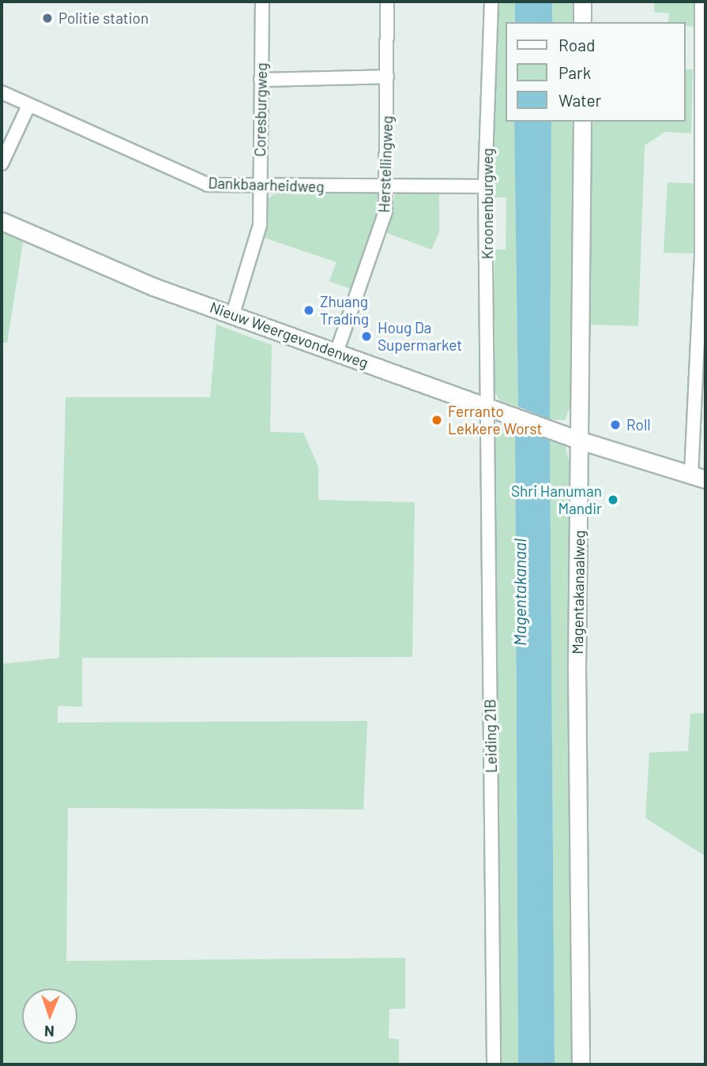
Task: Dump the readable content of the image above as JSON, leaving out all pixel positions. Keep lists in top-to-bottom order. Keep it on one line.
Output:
{"streets":{"street":["Coresburgweg","Herstellingweg","Dankbaarheidweg","Kroonenburgweg","Nieuw Weergevondenweg","Magentakanaalweg","Leiding 21B"]},"crossings":[["Coresburgweg","Dankbaarheidweg"],["Coresburgweg","Nieuw Weergevondenweg"],["Herstellingweg","Dankbaarheidweg"],["Herstellingweg","Nieuw Weergevondenweg"],["Dankbaarheidweg","Kroonenburgweg"],["Kroonenburgweg","Nieuw Weergevondenweg"],["Kroonenburgweg","Leiding 21B"],["Nieuw Weergevondenweg","Magentakanaalweg"],["Nieuw Weergevondenweg","Leiding 21B"]],"water":["Magentakanaal"],"places":["Politie station","Zhuang Trading","Houg Da Supermarket","Ferranto Lekkere Worst","Roll","Shri Hanuman Mandir"],"legend":["Road","Park","Water"],"north":"bottom"}
